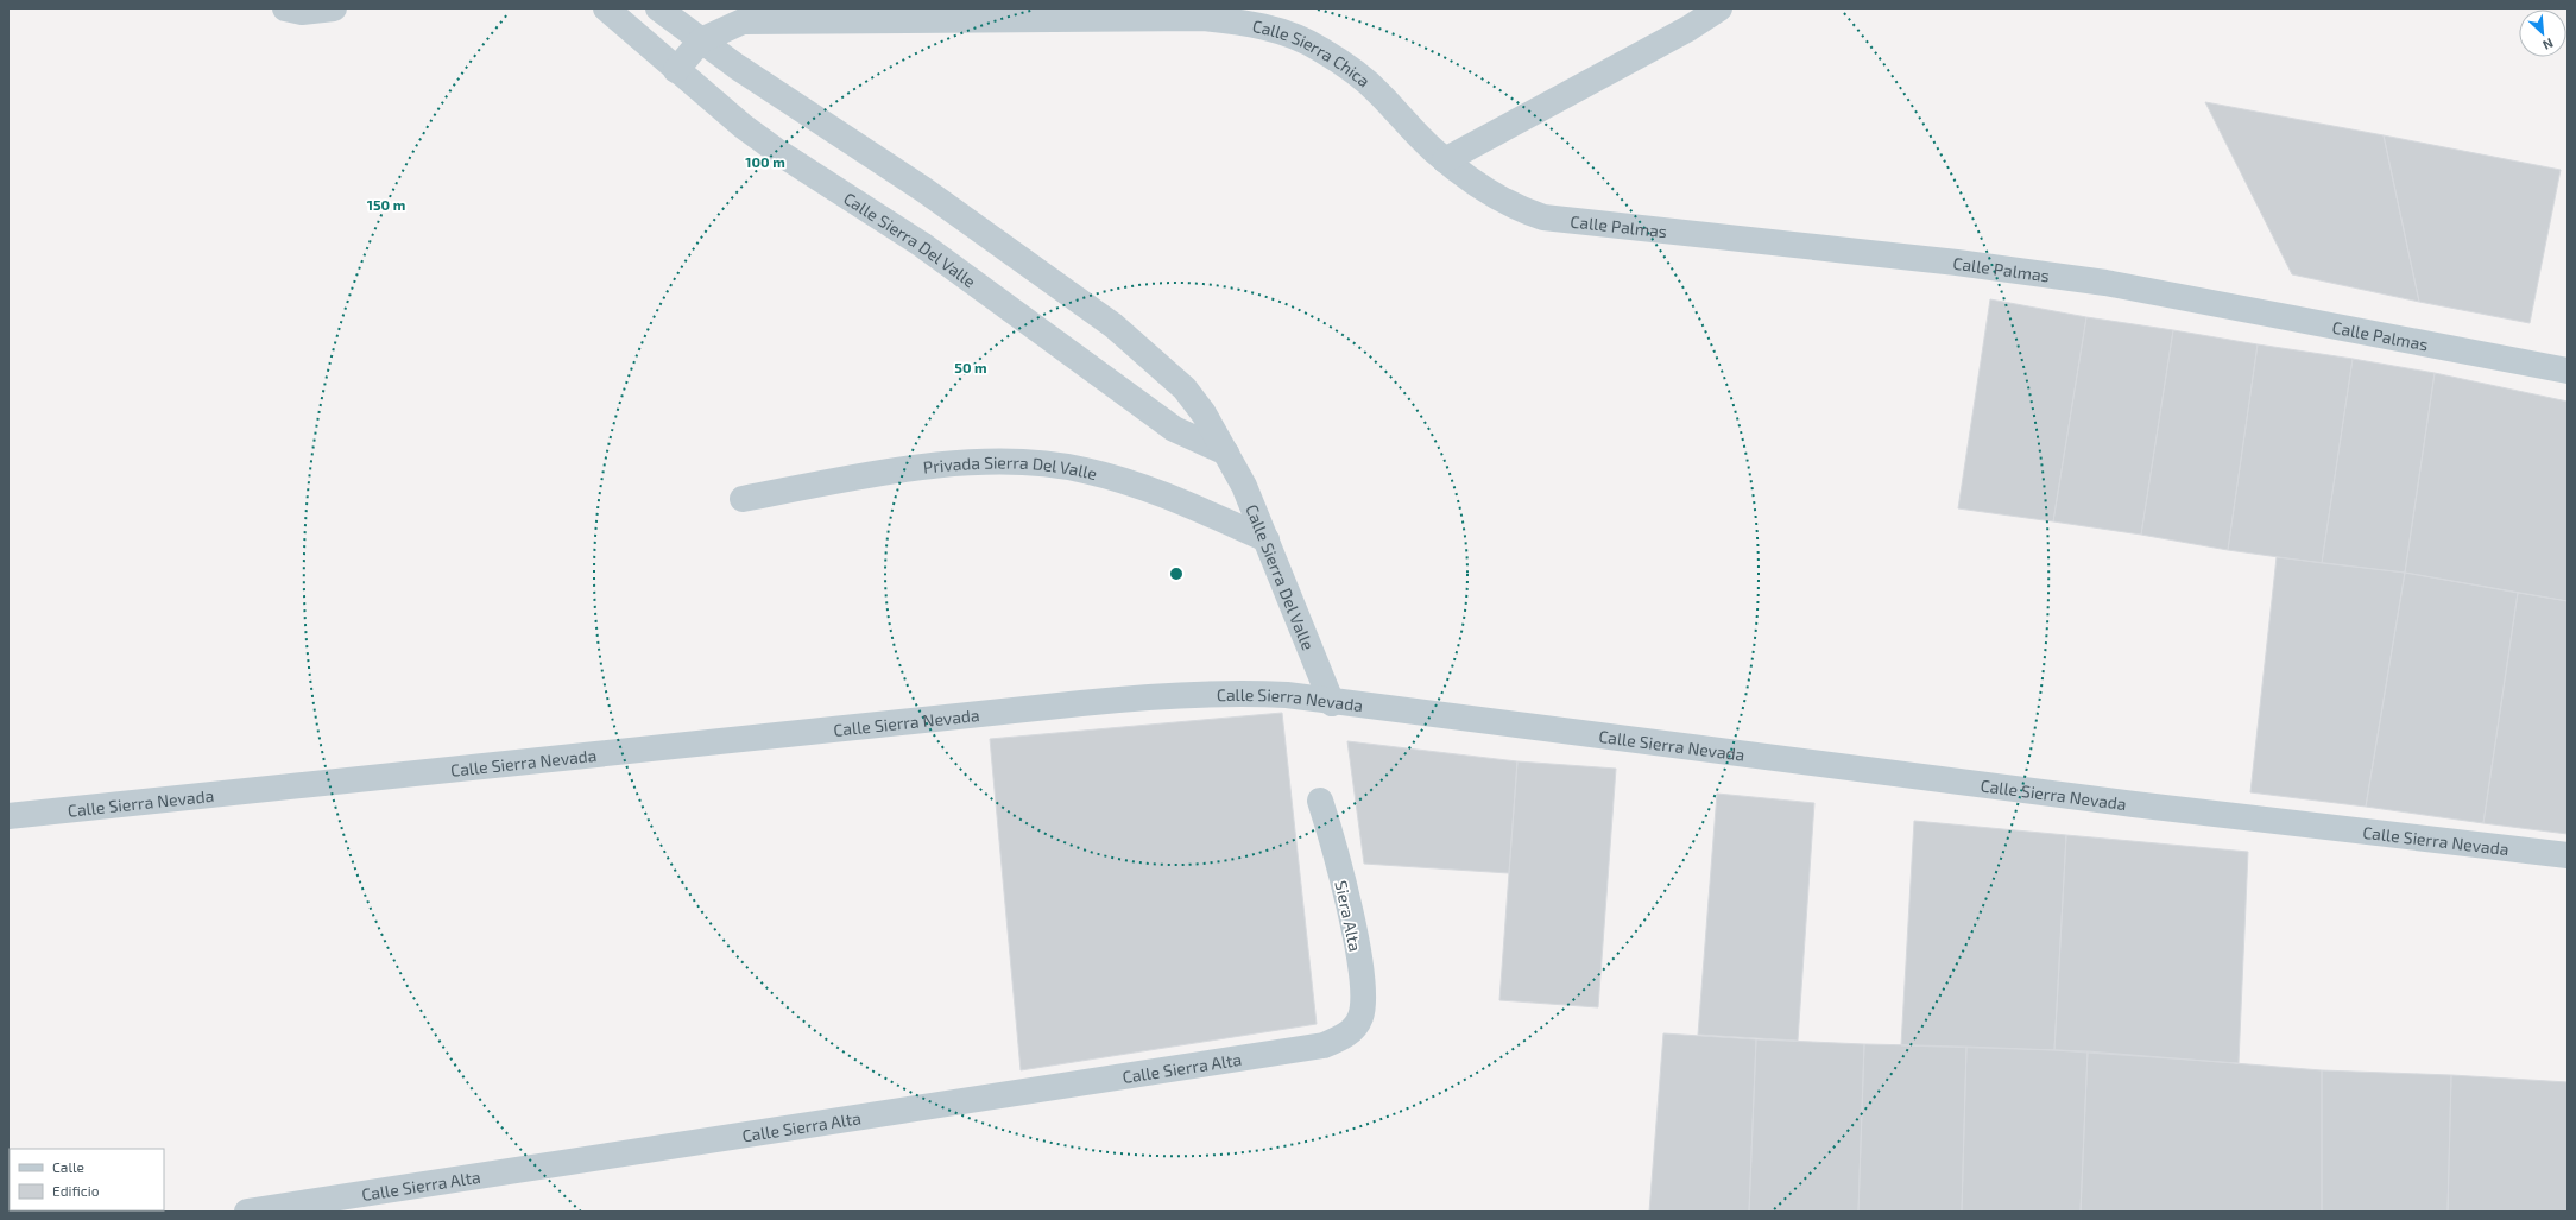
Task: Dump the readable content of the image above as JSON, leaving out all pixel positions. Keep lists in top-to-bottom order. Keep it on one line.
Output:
{"streets":{"street":["Calle Sierra Chica","Calle Palmas","Calle Sierra Del Valle","Privada Sierra Del Valle","Calle Sierra Nevada","Siera Alta","Calle Sierra Alta"]},"crossings":[["Calle Sierra Chica","Calle Palmas"],["Calle Sierra Chica","Calle Sierra Del Valle"],["Calle Sierra Del Valle","Privada Sierra Del Valle"],["Calle Sierra Del Valle","Calle Sierra Nevada"],["Siera Alta","Calle Sierra Alta"]],"legend":["Calle","Edificio"],"north":"bottom right","rings":["100 m","150 m","50 m"]}
